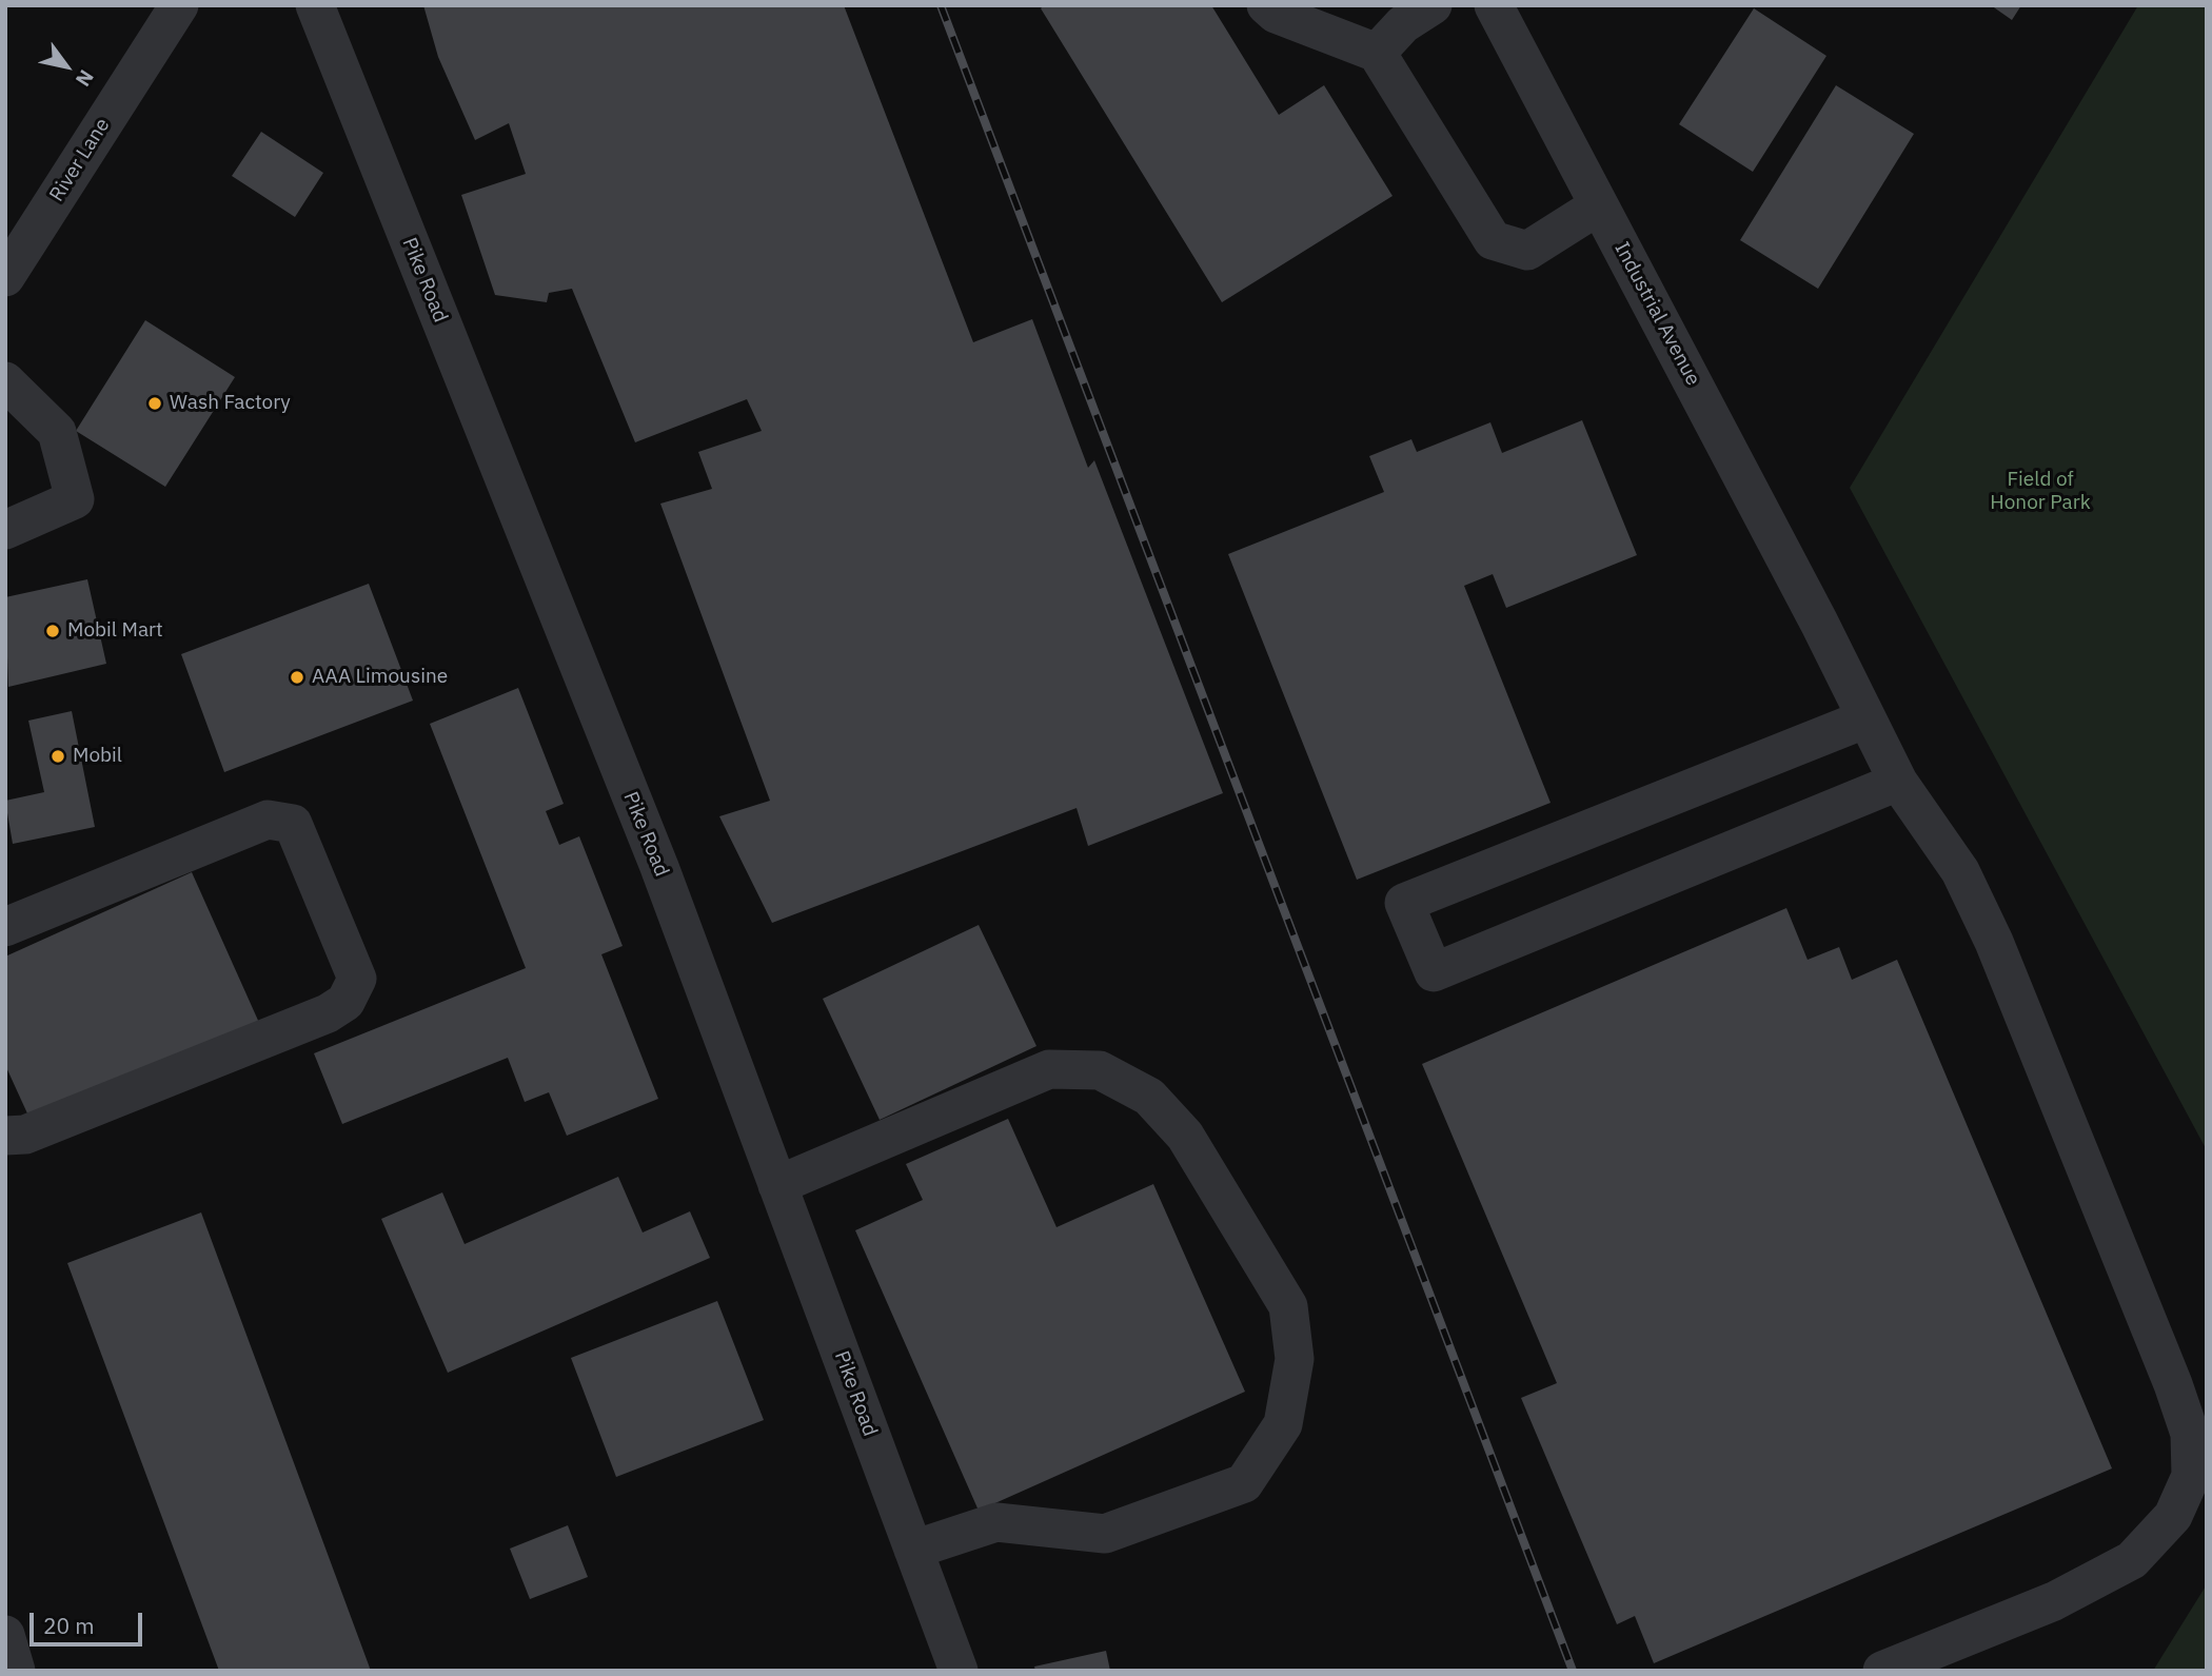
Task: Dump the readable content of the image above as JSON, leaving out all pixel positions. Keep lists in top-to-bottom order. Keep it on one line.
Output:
{"streets":{"street":["River Lane","Pike Road","Industrial Avenue"]},"parks":["Field of Honor Park"],"places":["Wash Factory","Mobil Mart","AAA Limousine","Mobil"],"scale_bar":"20 m","north":"bottom right"}
